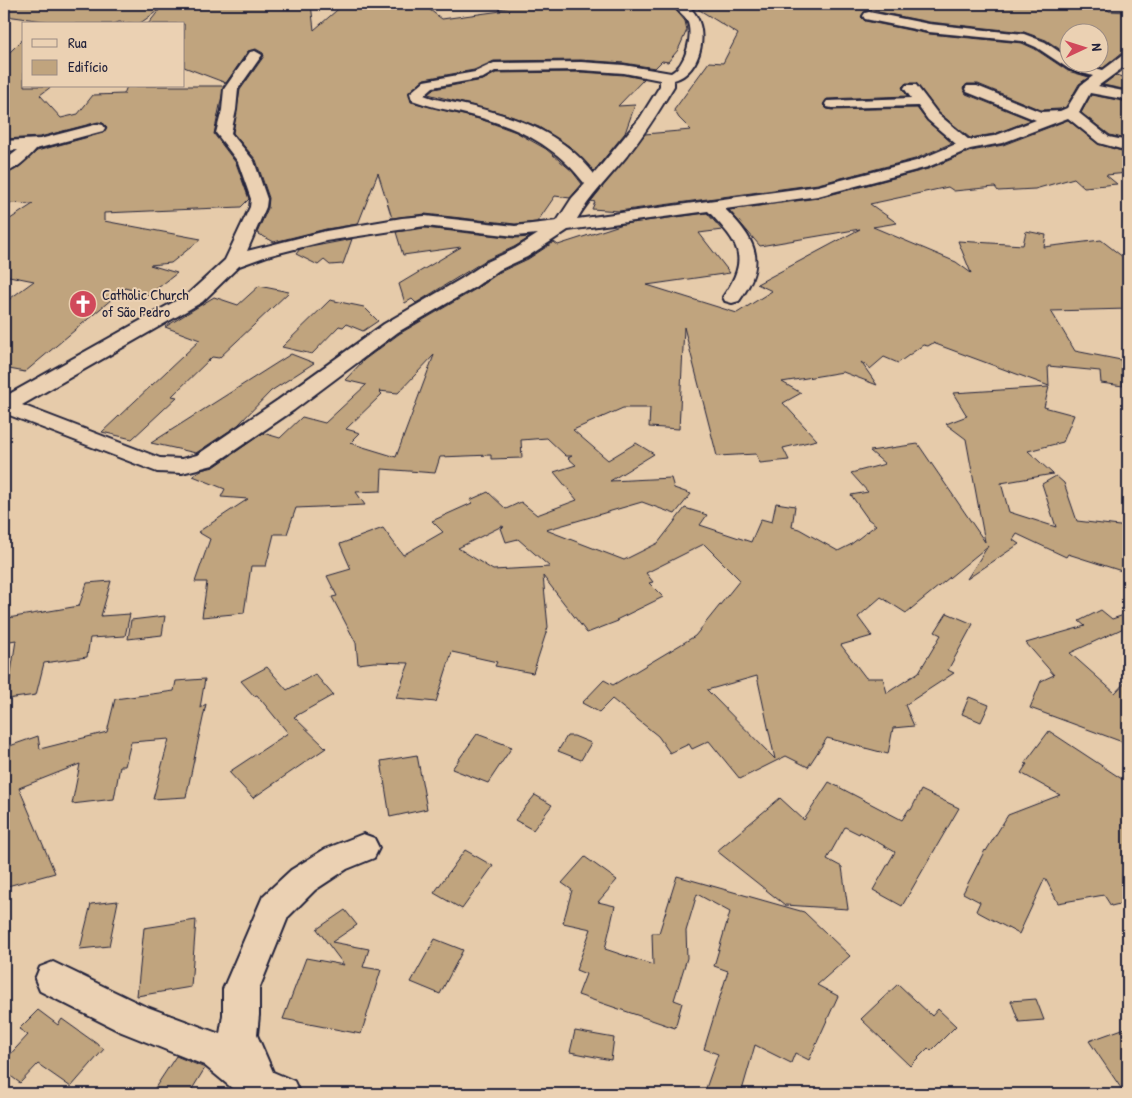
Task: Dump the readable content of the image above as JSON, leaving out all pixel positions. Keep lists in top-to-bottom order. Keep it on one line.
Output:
{"places":{"church":["Catholic Church of São Pedro"]},"legend":["Rua","Edifício"],"north":"right"}
